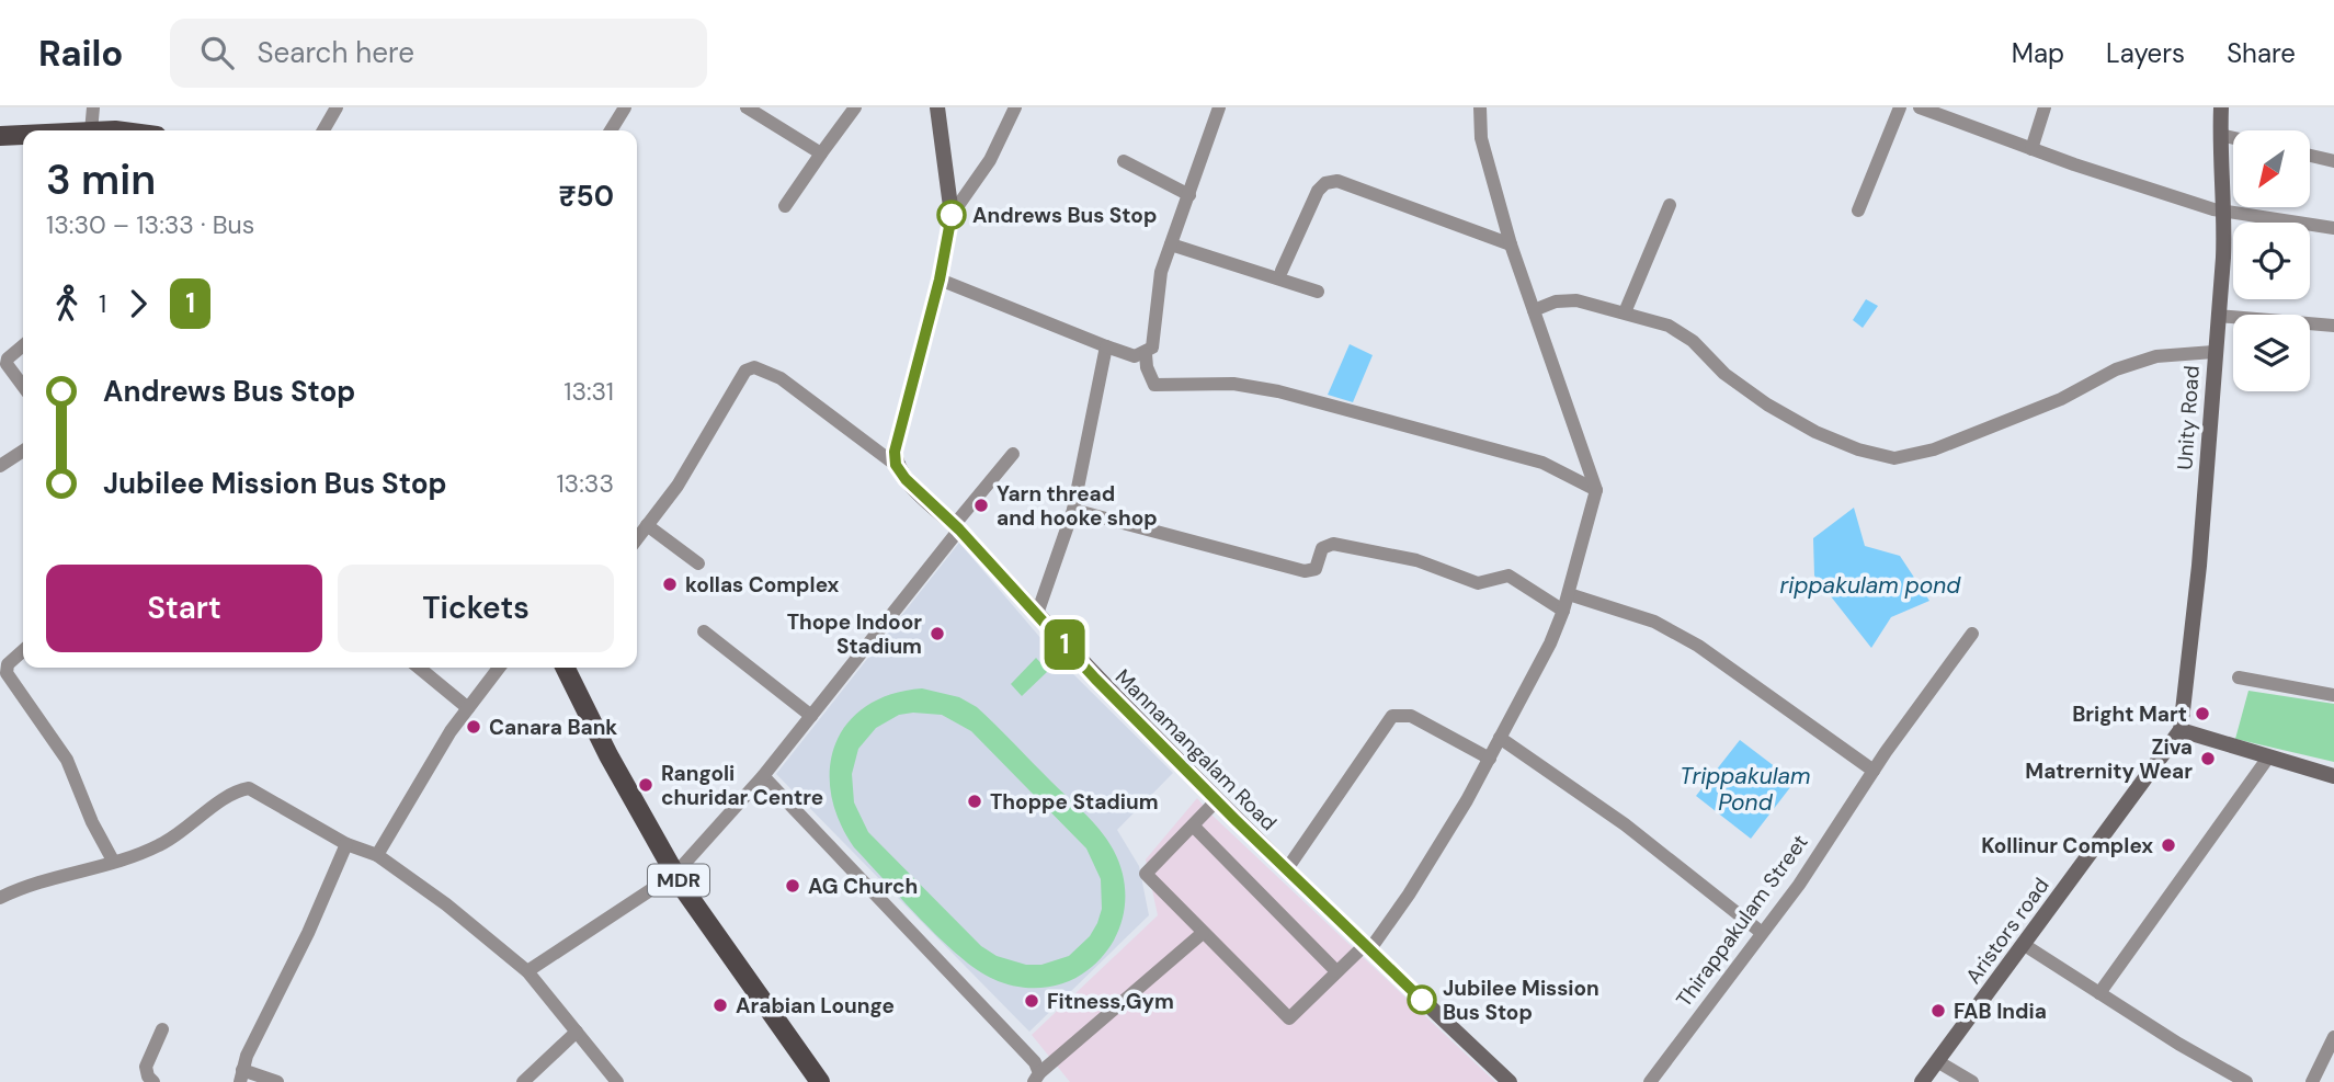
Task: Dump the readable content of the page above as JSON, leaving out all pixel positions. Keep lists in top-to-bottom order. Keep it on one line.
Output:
{"streets":{"main road":["Unity Road","Mannamangalam Road","MDR","Aristors road"],"street":["Thirappakulam Street"]},"crossings":[["Unity Road","Aristors road"]],"water":["rippakulam pond","Trippakulam Pond"],"places":["Andrews Bus Stop","Yarn thread and hooke shop","kollas Complex","Thope Indoor Stadium","Bright Mart","Canara Bank","Ziva Matrernity Wear","Rangoli churidar Centre","Thoppe Stadium","Kollinur Complex","AG Church","Jubilee Mission Bus Stop","Fitness,Gym","Arabian Lounge","FAB India"],"lines":["bus line 1"],"north":"bottom left","page":{"header":"Railo","search":"Search here","nav":["Map","Layers","Share"],"on_map":"1","heading":["3 min","13:30 – 13:33 · Bus","₹50"],"legs":["1","1"],"list":[{"name":"Andrews Bus Stop","value":"13:31"},{"name":"Jubilee Mission Bus Stop","value":"13:33"}],"buttons":["Start","Tickets"]}}
